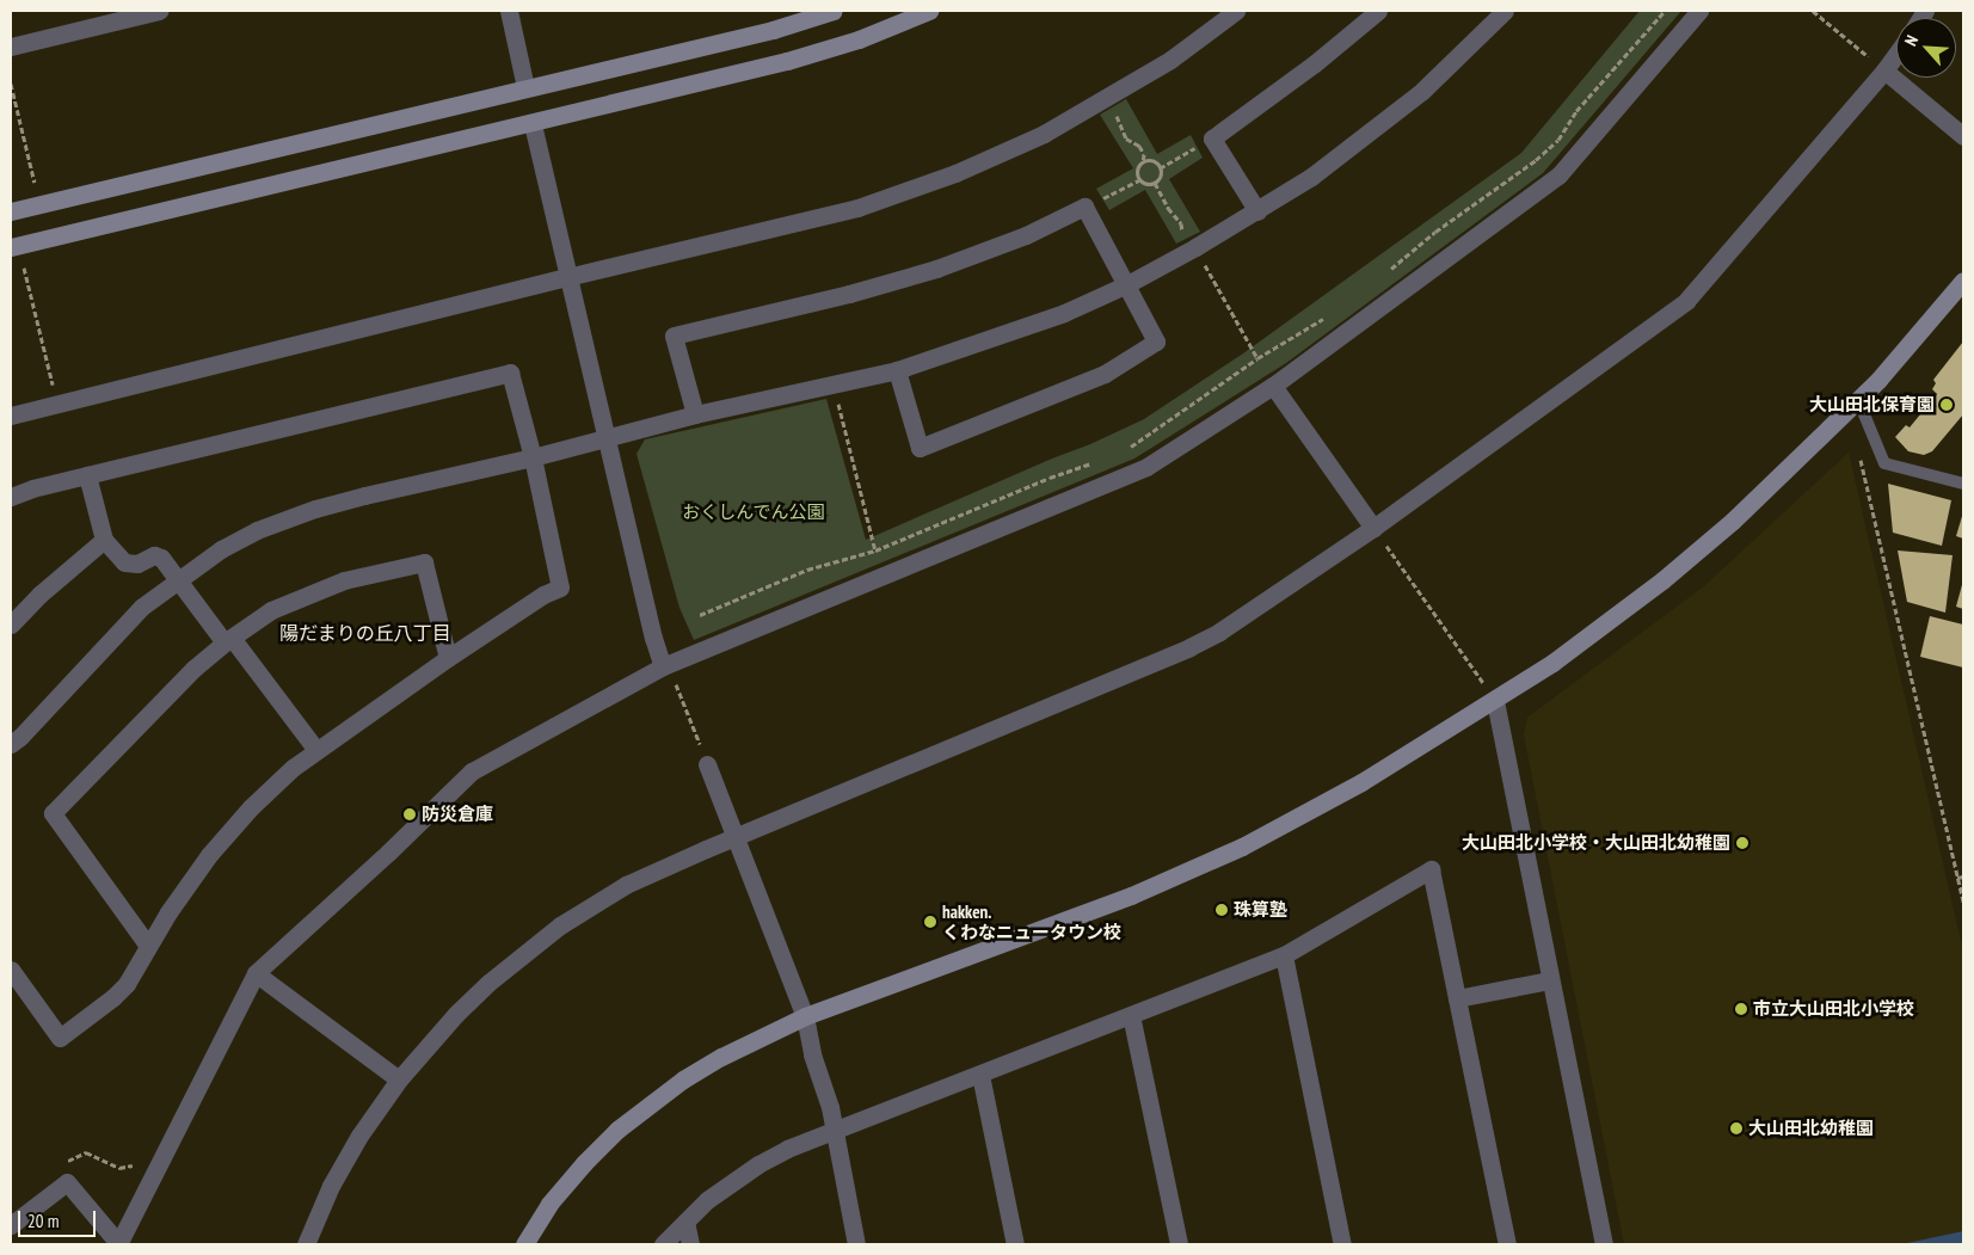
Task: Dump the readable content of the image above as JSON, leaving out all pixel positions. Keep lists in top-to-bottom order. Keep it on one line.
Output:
{"districts":["陽だまりの丘八丁目"],"parks":["おくしんでん公園"],"places":["大山田北保育園","防災倉庫","大山田北小学校・大山田北幼稚園","珠算塾","hakken. くわなニュータウン校","市立大山田北小学校","大山田北幼稚園"],"scale_bar":"20 m","north":"top left"}
